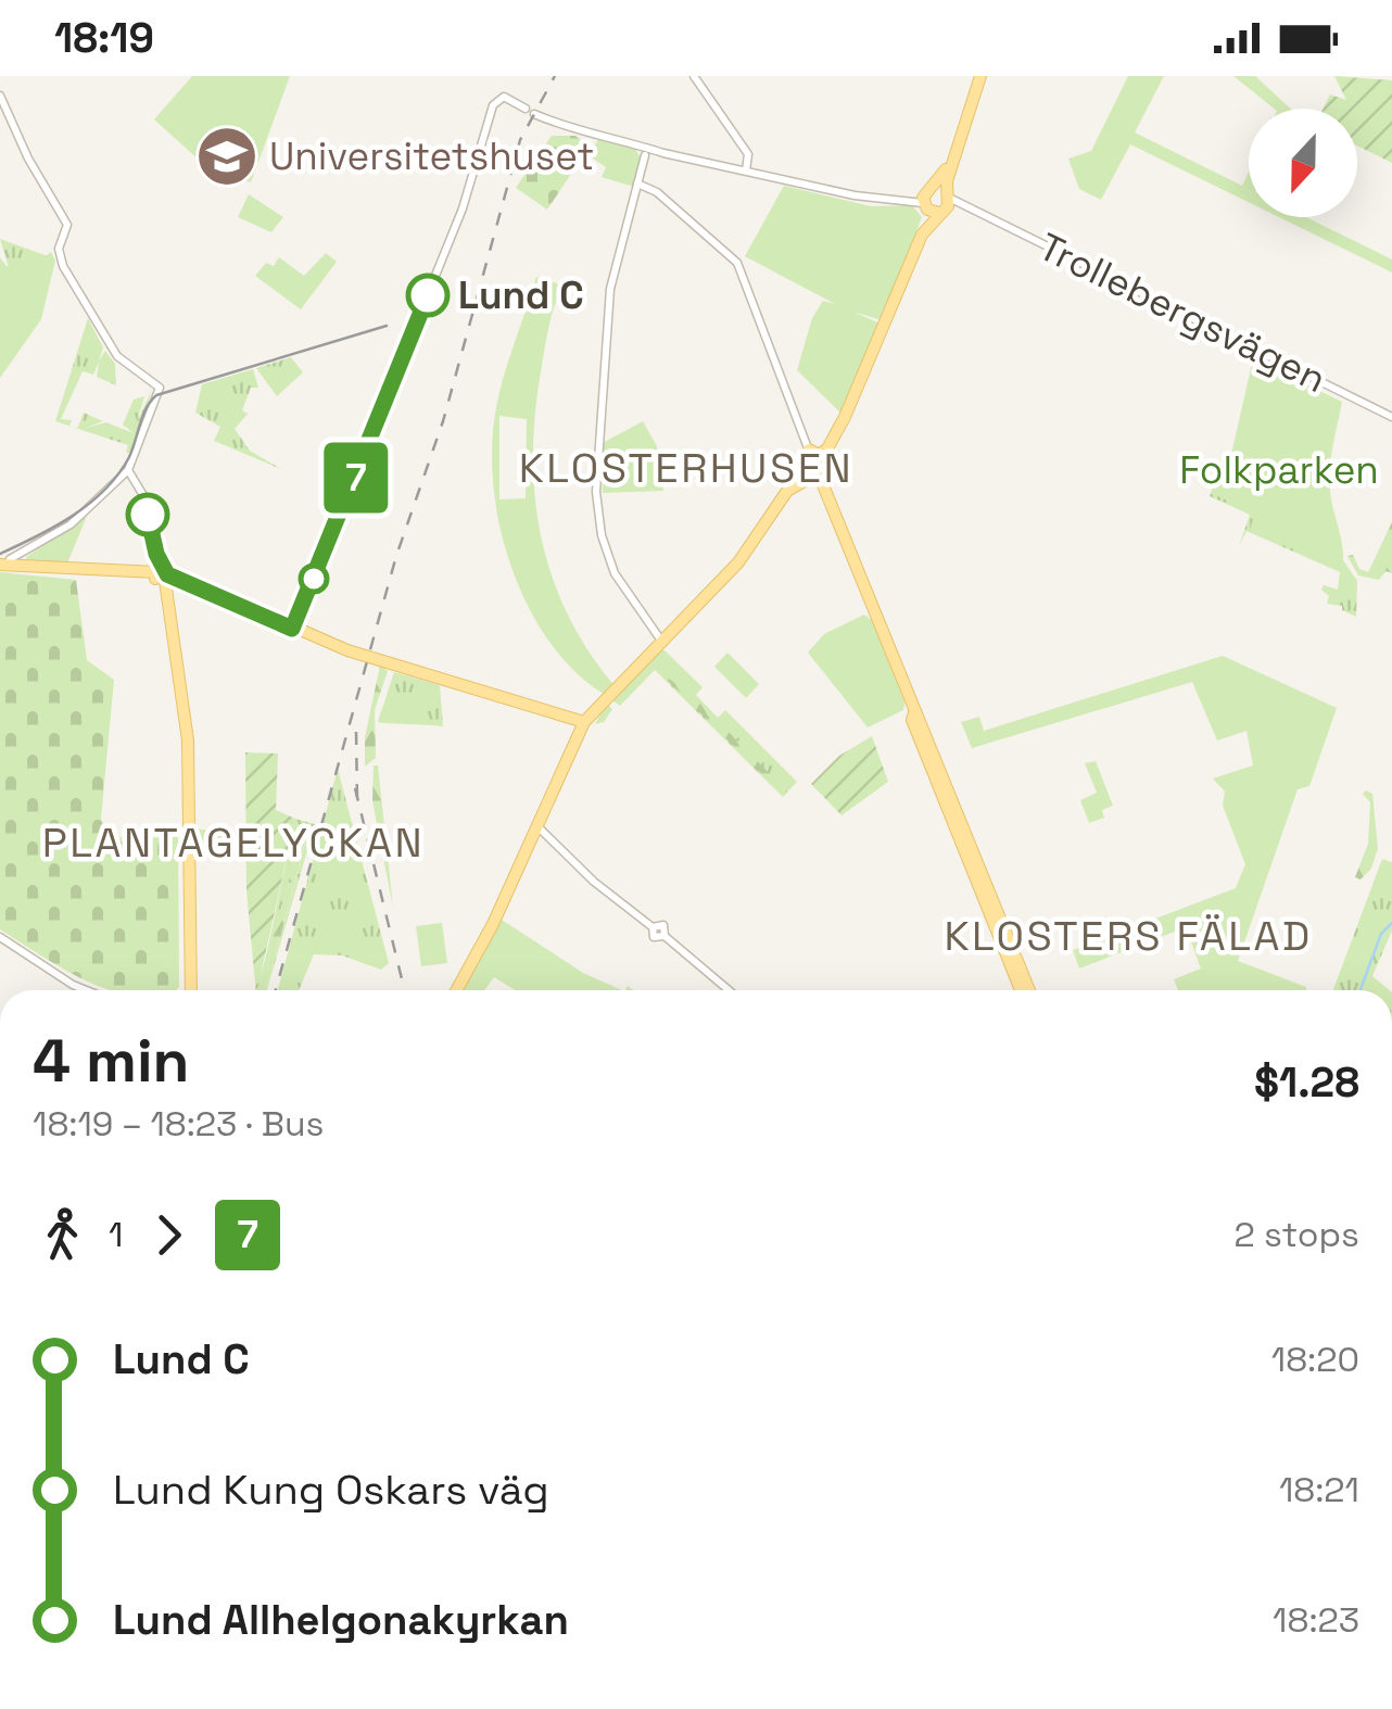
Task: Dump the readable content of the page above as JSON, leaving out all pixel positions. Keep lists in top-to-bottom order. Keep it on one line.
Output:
{"streets":{"street":["Trollebergsvägen"]},"districts":["KLOSTERHUSEN","PLANTAGELYCKAN","KLOSTERS FÄLAD"],"parks":["Folkparken"],"places":{"school or university":["Universitetshuset"],"other":["Lund C"]},"lines":["bus line 7"],"north":"bottom","page":{"status":"18:19","on_map":"7","heading":["4 min","18:19 – 18:23 · Bus","$1.28"],"legs":["1","7","2 stops"],"list":[{"name":"Lund C","value":"18:20"},{"name":"Lund Kung Oskars väg","value":"18:21"},{"name":"Lund Allhelgonakyrkan","value":"18:23"}]}}
